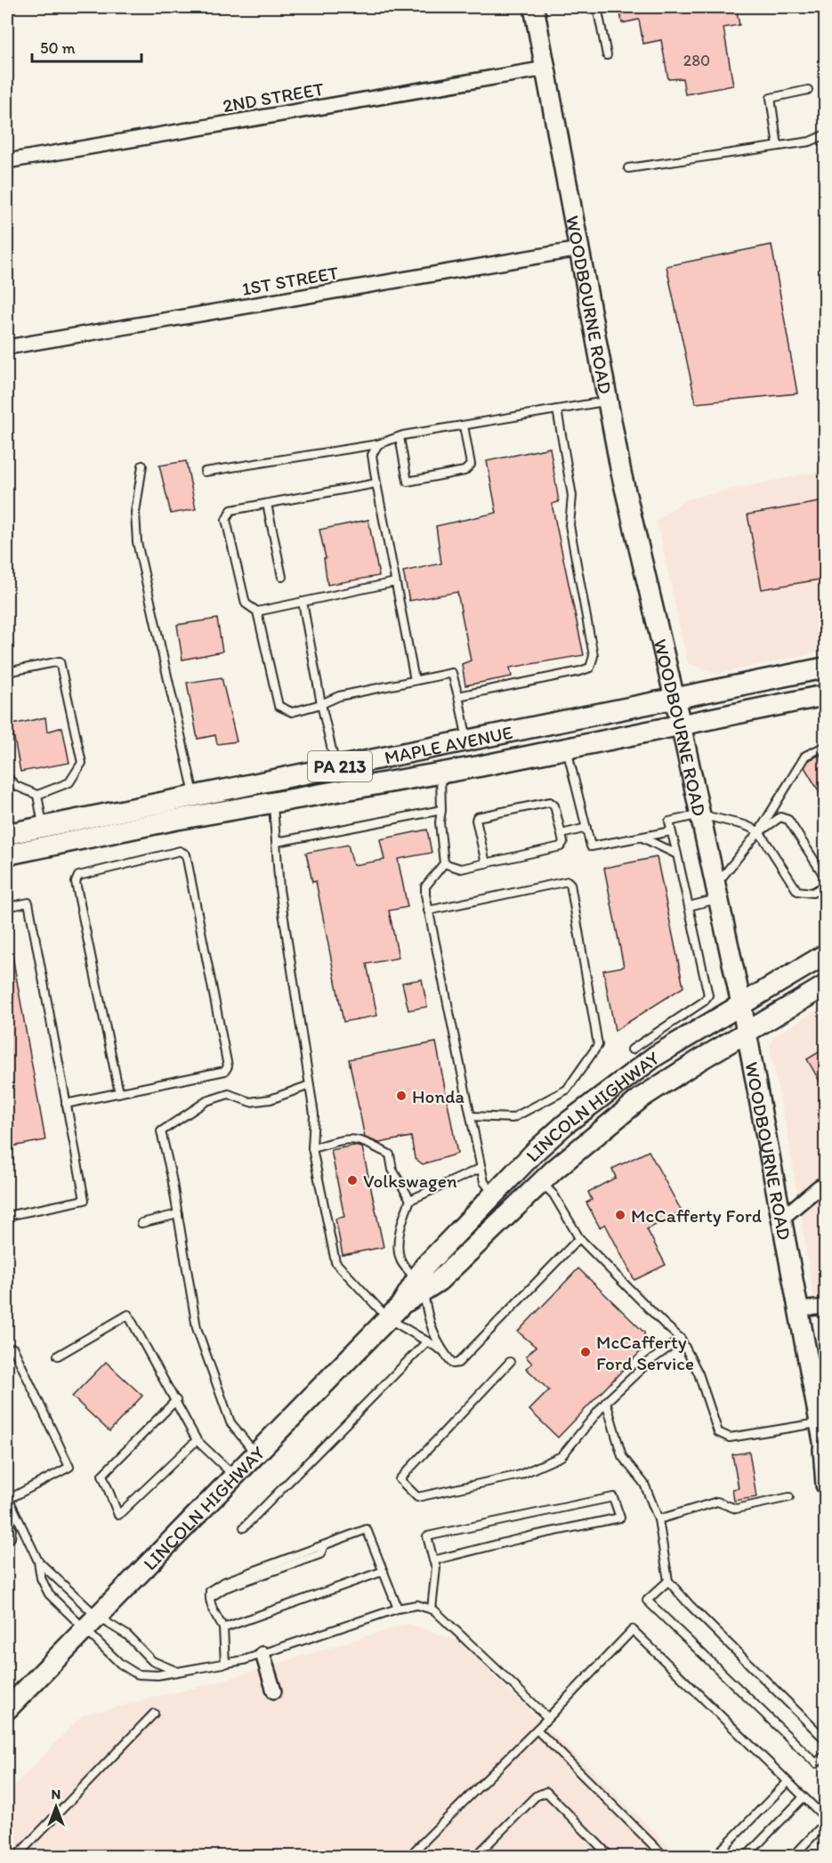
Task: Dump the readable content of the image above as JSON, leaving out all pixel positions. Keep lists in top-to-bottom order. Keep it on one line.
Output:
{"streets":{"main road":["WOODBOURNE ROAD","MAPLE AVENUE","PA 213","LINCOLN HIGHWAY"],"street":["2ND STREET","1ST STREET"]},"crossings":[["2ND STREET","WOODBOURNE ROAD"],["1ST STREET","WOODBOURNE ROAD"],["WOODBOURNE ROAD","MAPLE AVENUE"],["WOODBOURNE ROAD","LINCOLN HIGHWAY"]],"places":["Honda","Volkswagen","McCafferty Ford","McCafferty Ford Service"],"house_numbers":["280"],"scale_bar":"50 m","north":"top"}
